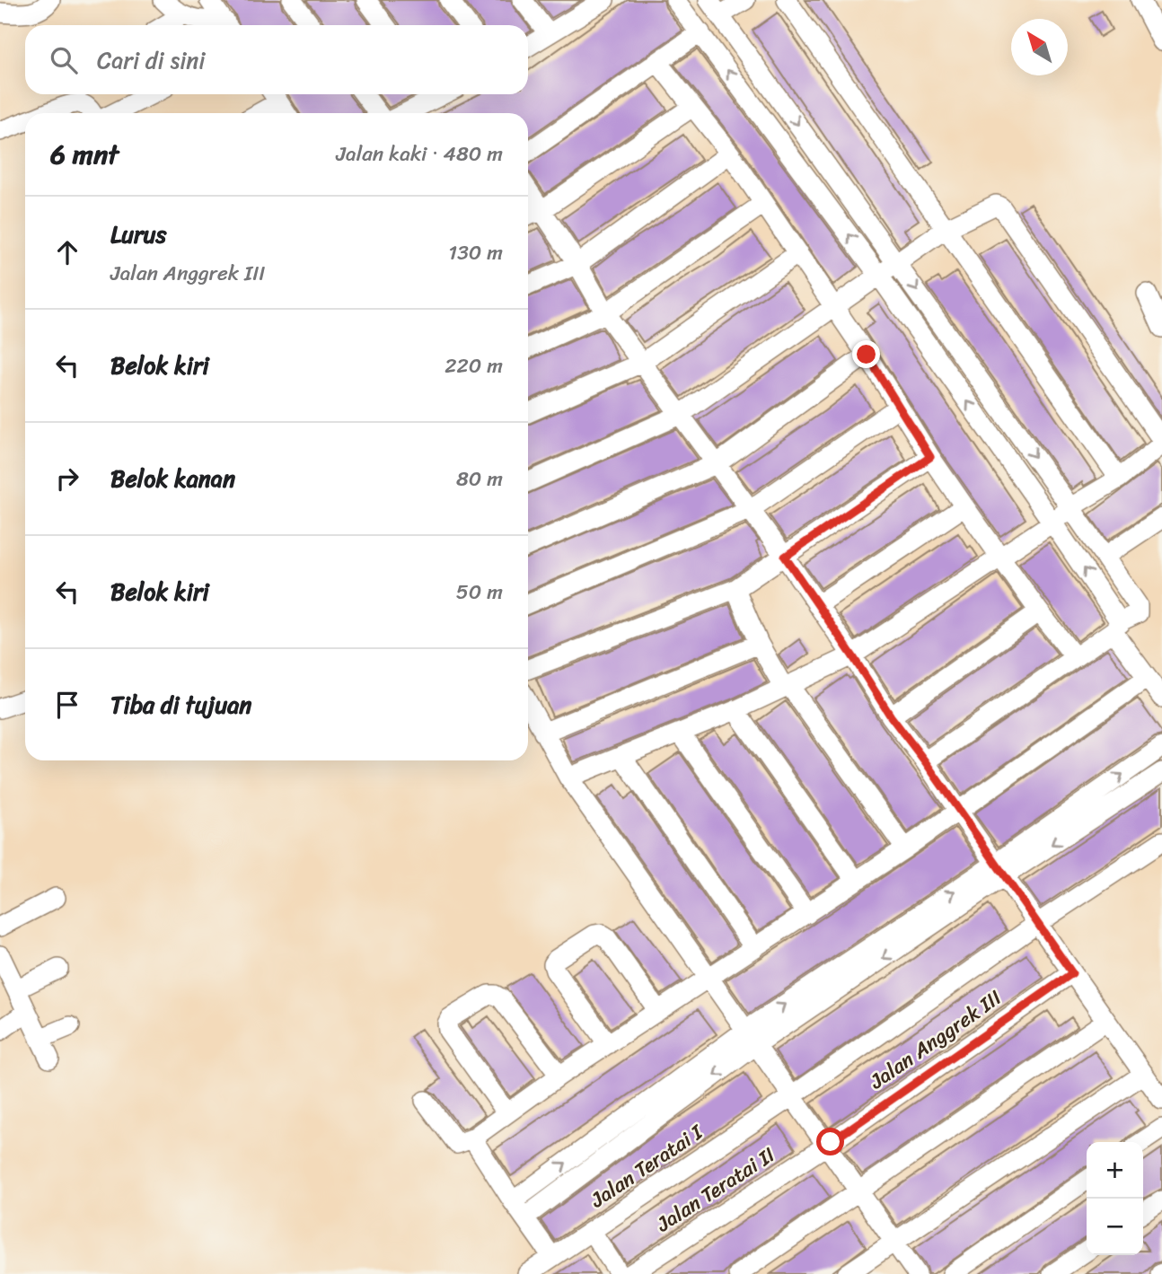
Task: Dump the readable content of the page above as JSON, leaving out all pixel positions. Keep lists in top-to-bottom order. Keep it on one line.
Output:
{"streets":{"street":["Jalan Anggrek III","Jalan Teratai I","Jalan Teratai II"]},"crossings":[["Jalan Anggrek III","Jalan Teratai II"]],"north":"top left","page":{"search":"Cari di sini","heading":["6 mnt","Jalan kaki · 480 m"],"list":[["Lurus","Jalan Anggrek III","130 m"],["Belok kiri","220 m"],["Belok kanan","80 m"],["Belok kiri","50 m"],"Tiba di tujuan"],"map_buttons":["+","−"]}}
